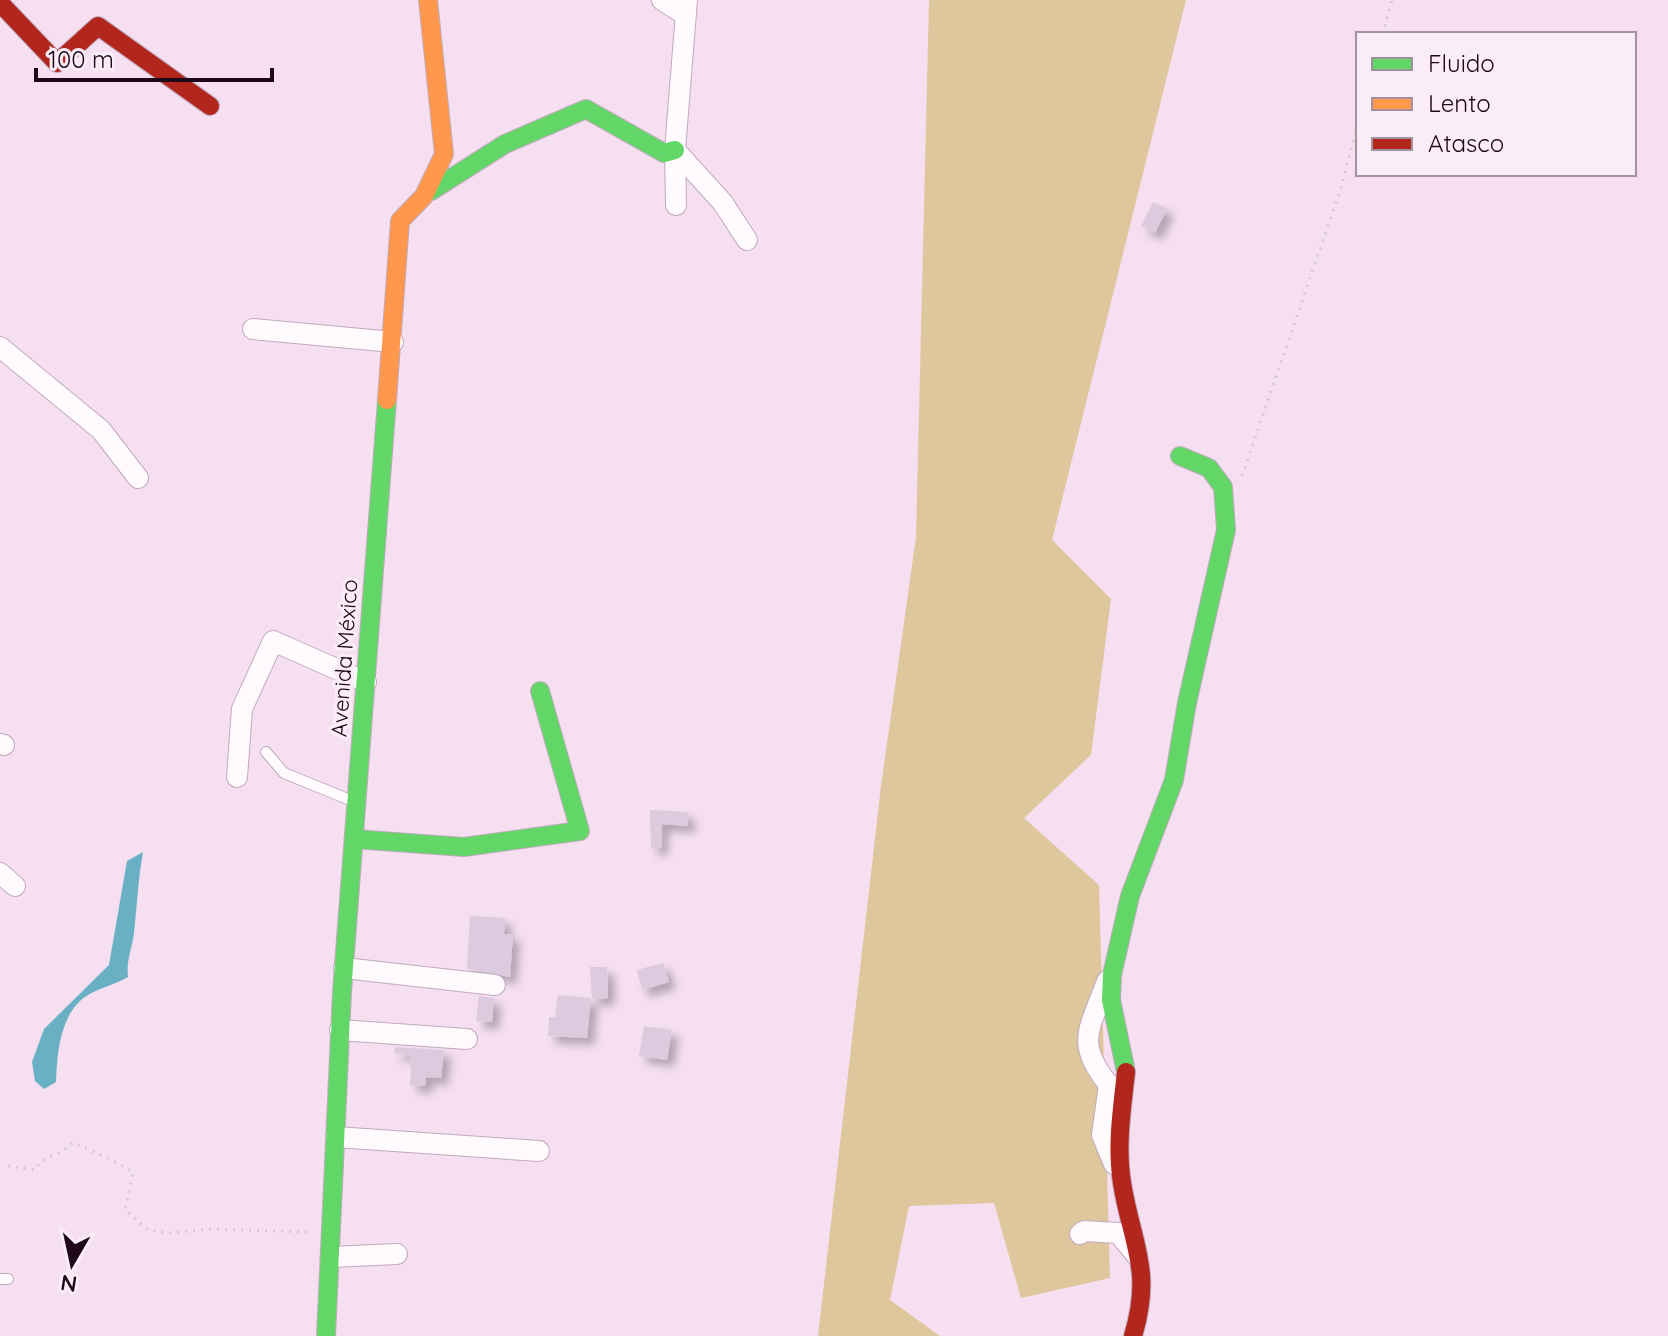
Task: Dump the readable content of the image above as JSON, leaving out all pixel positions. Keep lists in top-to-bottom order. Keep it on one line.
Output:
{"streets":{"street":["Avenida México"]},"legend":["Fluido","Lento","Atasco"],"scale_bar":"100 m","north":"bottom"}
